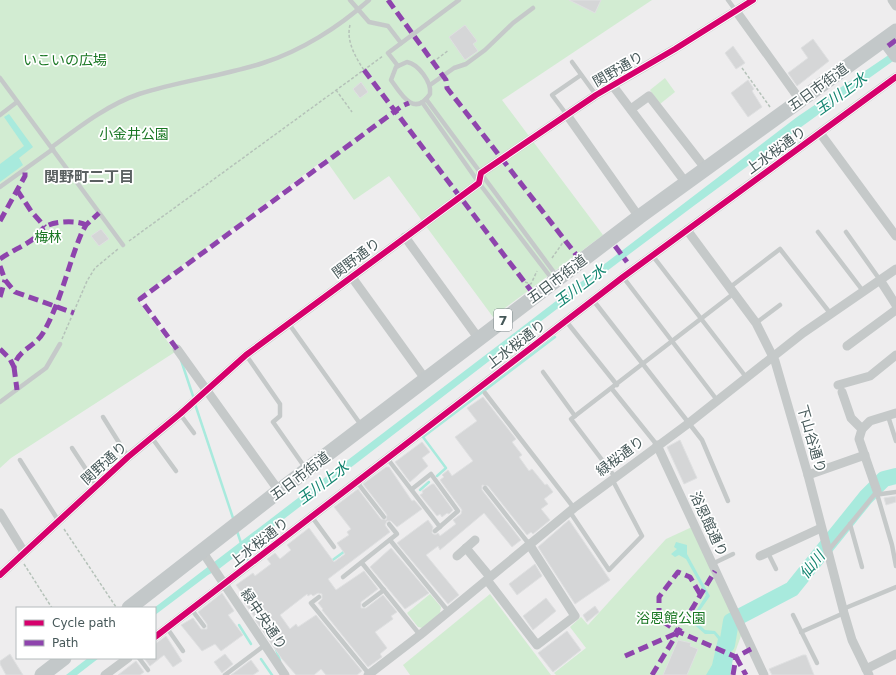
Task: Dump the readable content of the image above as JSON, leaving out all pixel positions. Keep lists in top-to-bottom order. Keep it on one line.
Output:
{"streets":{"main road":["五日市街道","7"],"street":["関野通り","上水桜通り","下山谷通り","緑桜通り","浴恩館通り","緑中央通り"]},"crossings":[["五日市街道","緑中央通り"],["上水桜通り","下山谷通り"],["上水桜通り","緑中央通り"],["下山谷通り","緑桜通り"],["緑桜通り","浴恩館通り"]],"districts":["関野町二丁目"],"water":["玉川上水","仙川"],"parks":["いこいの広場","小金井公園","梅林","浴恩館公園"],"legend":["Cycle path","Path"]}
